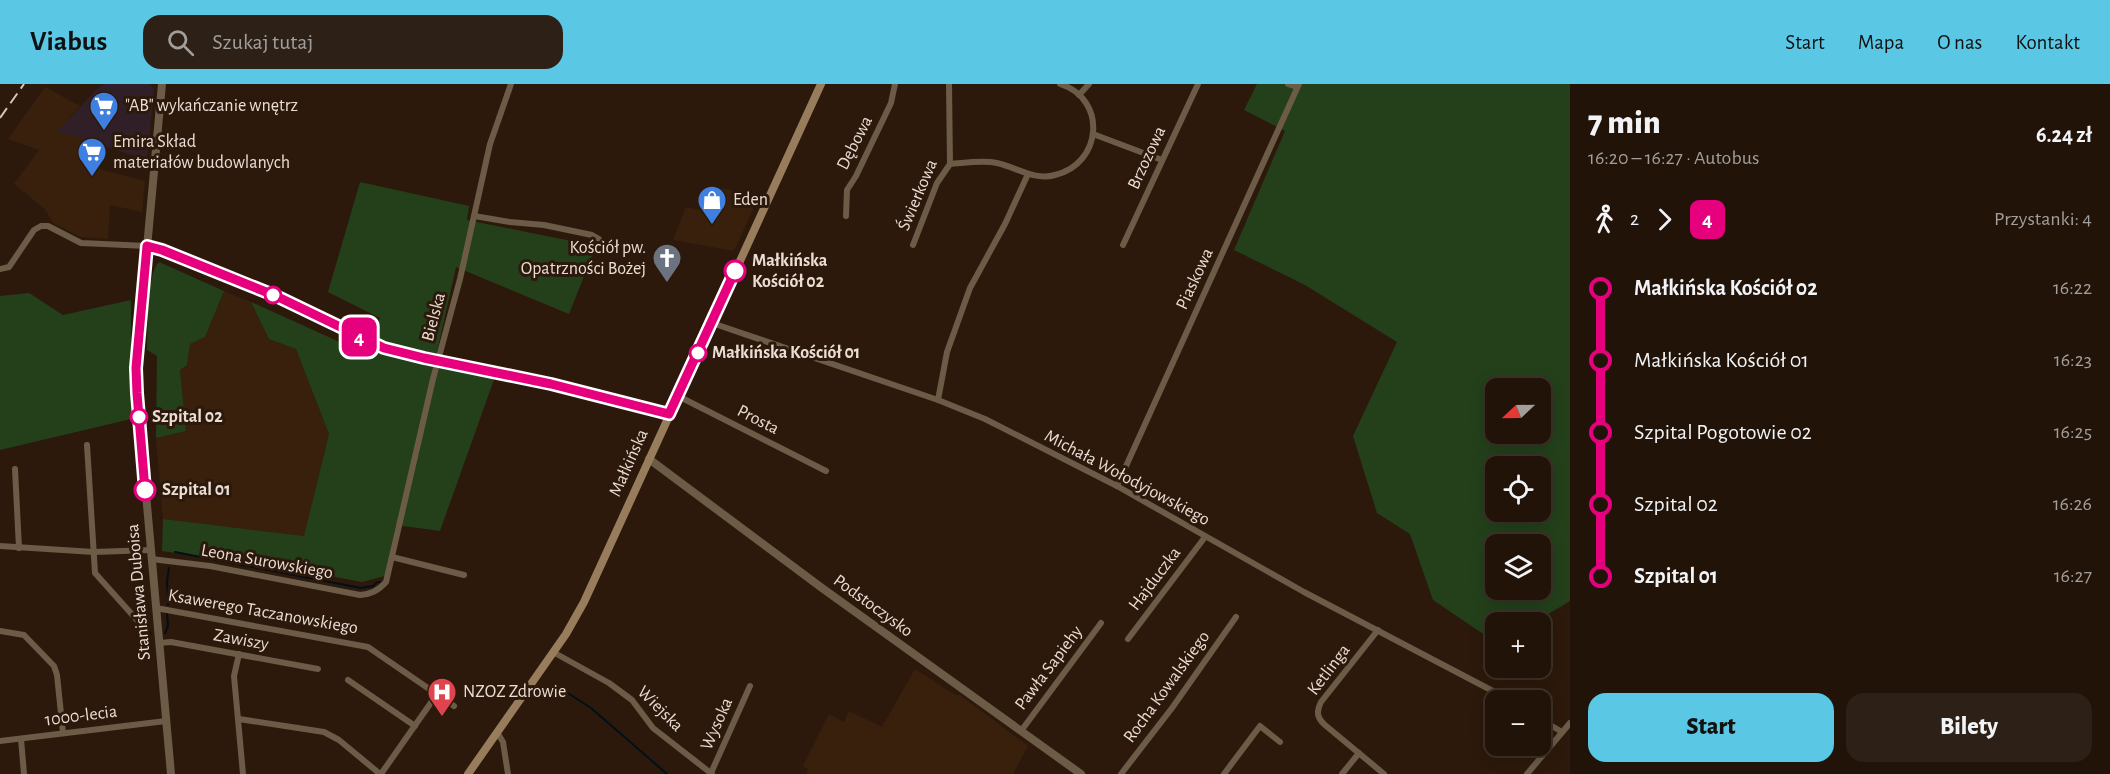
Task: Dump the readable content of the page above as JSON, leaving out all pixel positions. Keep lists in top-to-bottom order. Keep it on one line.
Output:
{"streets":{"main road":["Małkińska"],"street":["Dębowa","Brzozowa","Świerkowa","Piaskowa","Bielska","Prosta","Michała Wołodyjowskiego","Leona Surowskiego","Hajduczka","Stanisława Duboisa","Podstoczysko","Ksawerego Taczanowskiego","Zawiszy","Pawła Sapiehy","Ketlinga","Rocha Kowalskiego","Wiejska","1000-lecia","Wysoka"]},"crossings":[["Piaskowa","Michała Wołodyjowskiego"],["Bielska","Leona Surowskiego"],["Prosta","Małkińska"],["Małkińska","Michała Wołodyjowskiego"],["Małkińska","Podstoczysko"],["Małkińska","Wiejska"],["Michała Wołodyjowskiego","Hajduczka"],["Michała Wołodyjowskiego","Ketlinga"],["Leona Surowskiego","Stanisława Duboisa"],["Stanisława Duboisa","Ksawerego Taczanowskiego"],["Stanisława Duboisa","Zawiszy"],["Stanisława Duboisa","1000-lecia"],["Podstoczysko","Pawła Sapiehy"],["Wiejska","Wysoka"]],"places":{"supermarket":["\"AB\" wykańczanie wnętrz","Emira Skład materiałów budowlanych"],"shop":["Eden"],"other":["Małkińska Kościół 02","Małkińska Kościół 01","Szpital 02","Szpital 01"],"church":["Kościół pw. Opatrzności Bożej"],"hospital":["NZOZ Zdrowie"]},"lines":["bus line 4"],"north":"left","page":{"header":"Viabus","search":"Szukaj tutaj","nav":["Start","Mapa","O nas","Kontakt"],"on_map":"4","heading":["7 min","16:20 – 16:27 · Autobus","6.24 zł"],"legs":["2","4","Przystanki: 4"],"list":[{"name":"Małkińska Kościół 02","value":"16:22"},{"name":"Małkińska Kościół 01","value":"16:23"},{"name":"Szpital Pogotowie 02","value":"16:25"},{"name":"Szpital 02","value":"16:26"},{"name":"Szpital 01","value":"16:27"}],"map_buttons":["+","−"],"buttons":["Start","Bilety"]}}
